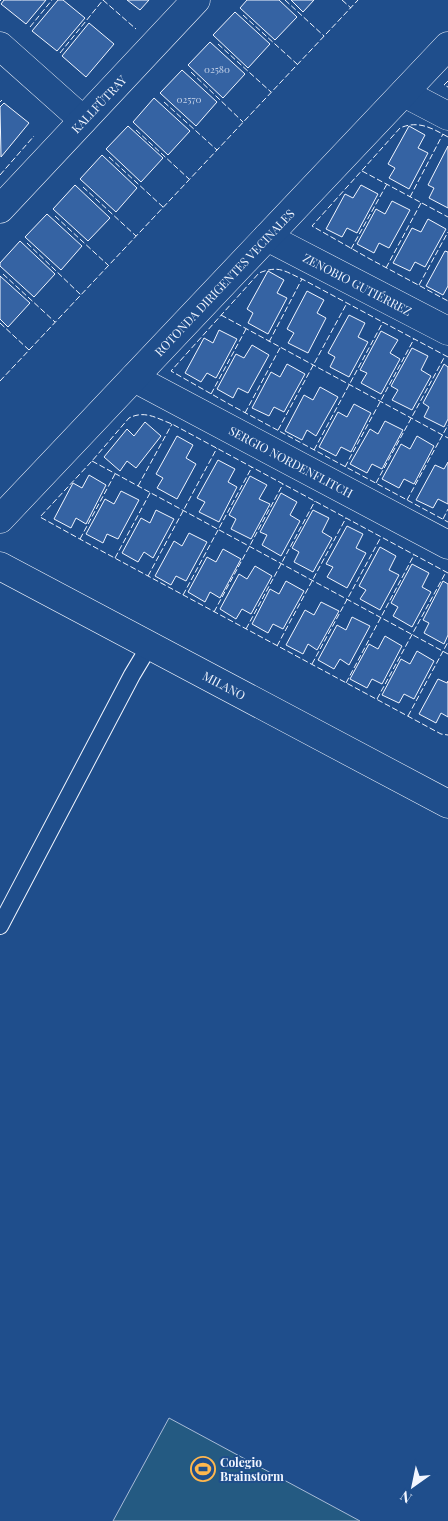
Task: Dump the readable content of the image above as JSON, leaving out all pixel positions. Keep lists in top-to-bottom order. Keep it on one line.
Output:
{"streets":{"street":["KALLFÜTRAY","ROTONDA DIRIGENTES VECINALES","ZENOBIO GUTIÉRREZ","SERGIO NORDENFLITCH","MILANO"]},"crossings":[["ROTONDA DIRIGENTES VECINALES","ZENOBIO GUTIÉRREZ"],["ROTONDA DIRIGENTES VECINALES","SERGIO NORDENFLITCH"]],"places":{"sports":["Colegio Brainstorm"]},"house_numbers":["02580","02570"],"north":"bottom left"}
